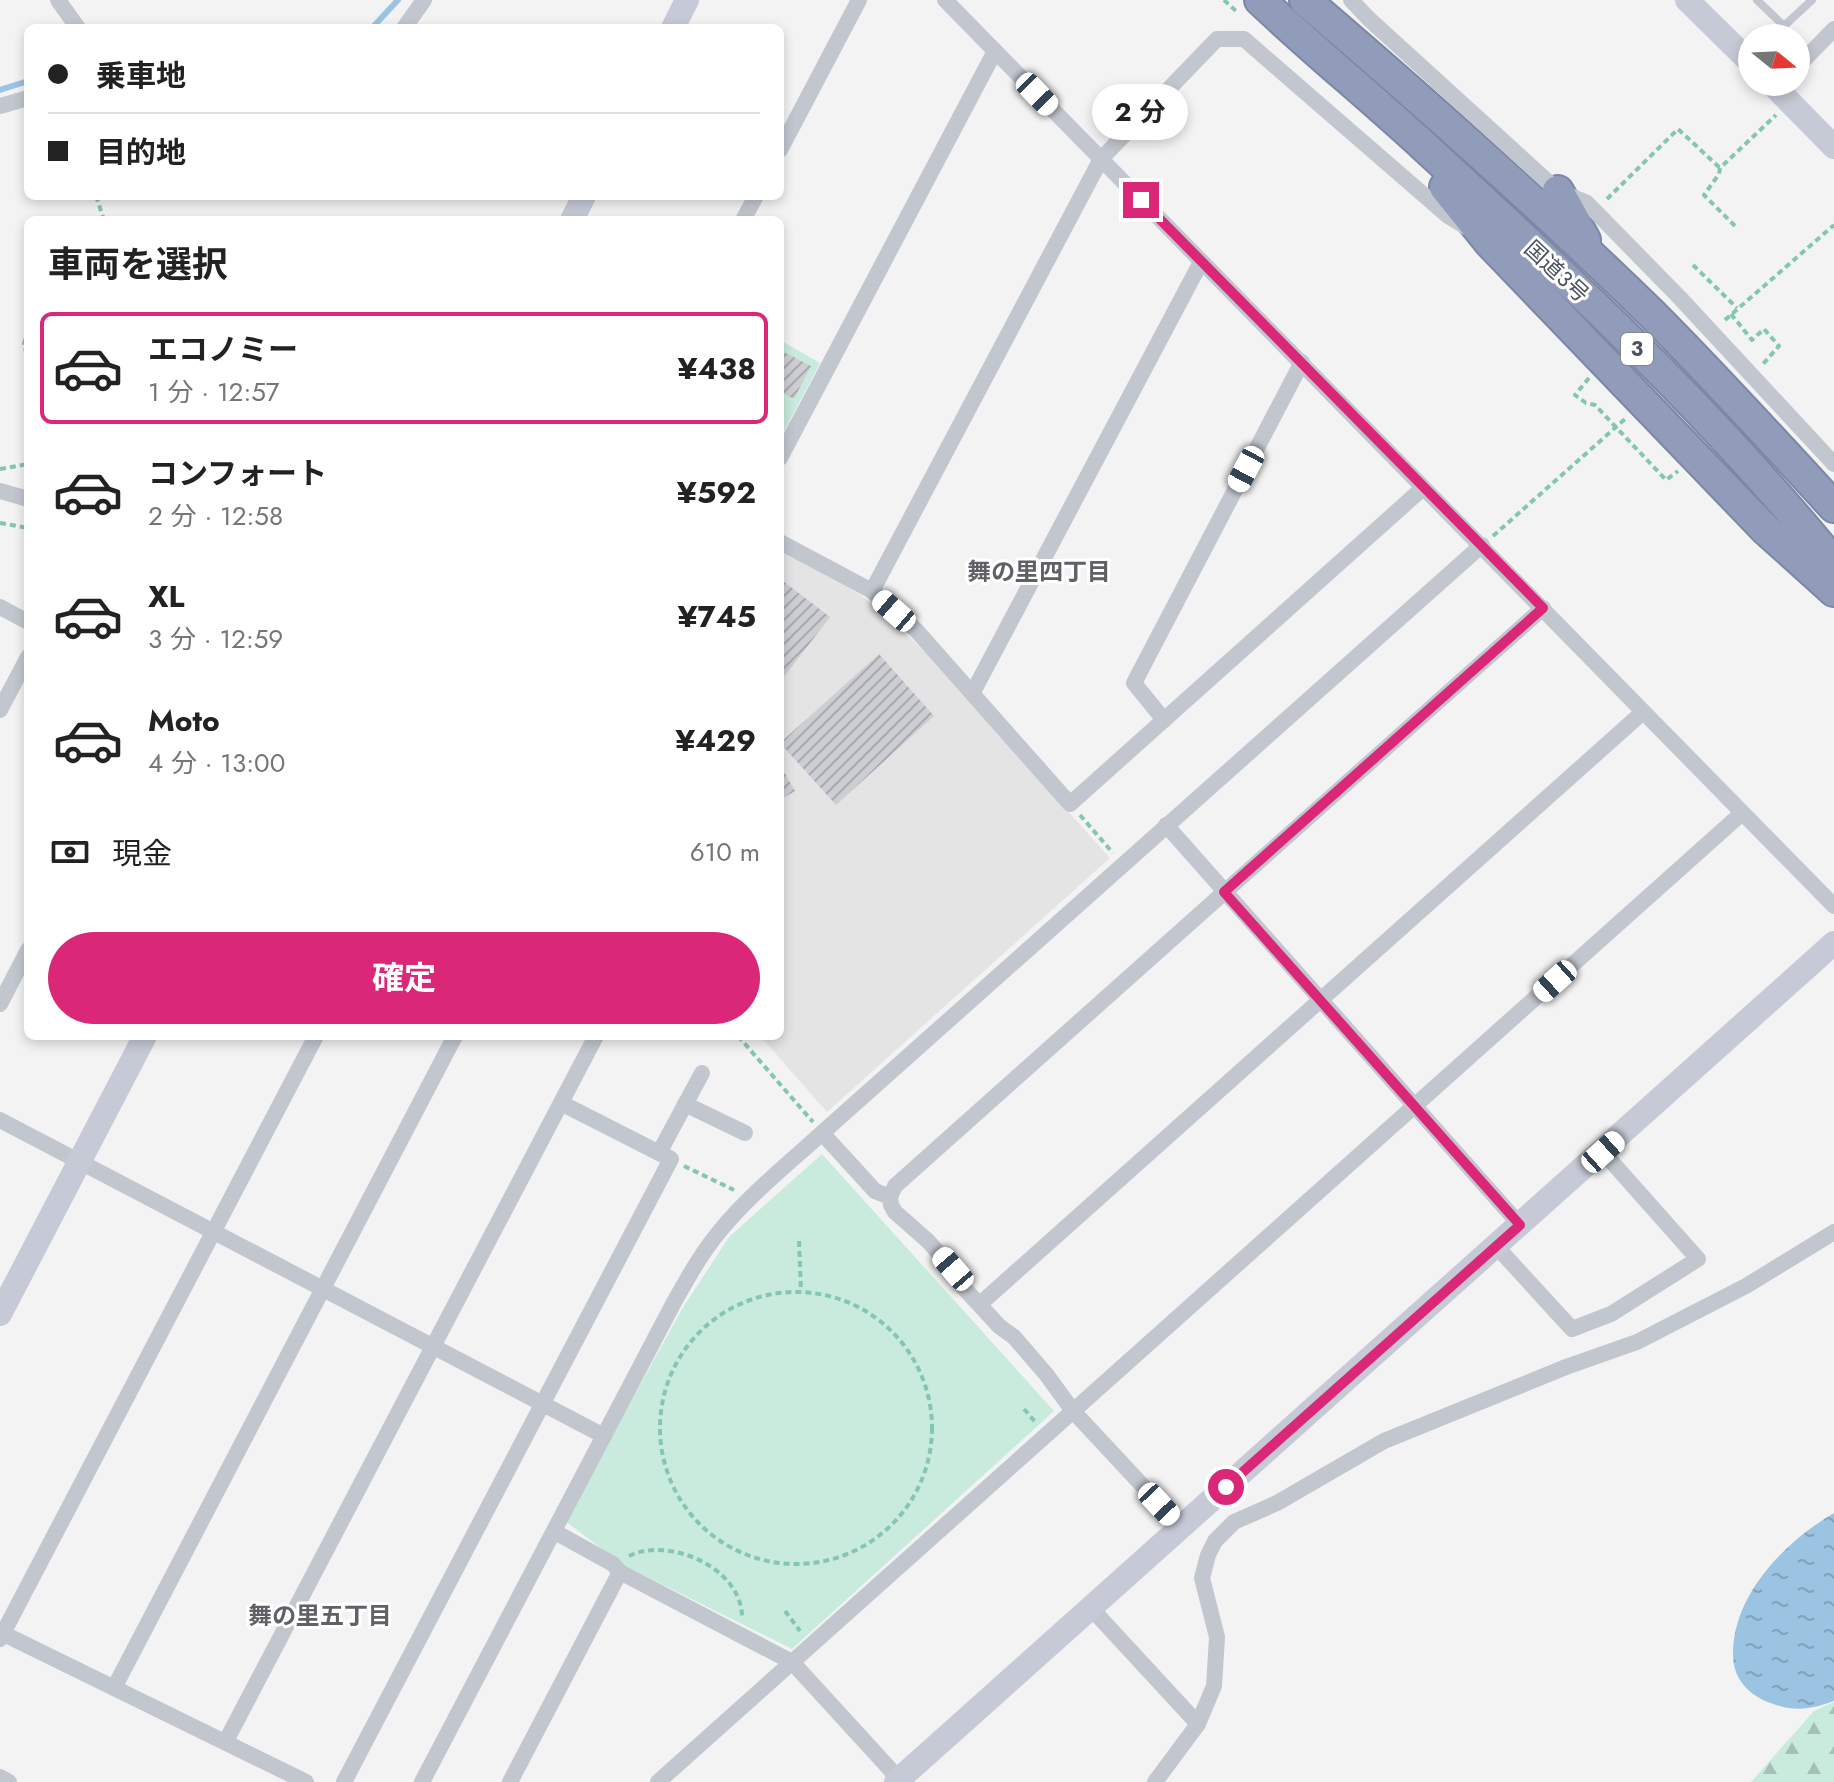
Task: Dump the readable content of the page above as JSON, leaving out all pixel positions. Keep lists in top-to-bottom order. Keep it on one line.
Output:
{"streets":{"highway":["国道3号","3"]},"districts":["舞の里四丁目","舞の里五丁目"],"north":"right","page":{"banner":["乗車地","目的地"],"bubble":"2 分","heading":"車両を選択","list":[{"name":"エコノミー","note":"1 分 · 12:57","value":"¥438"},{"name":"コンフォート","note":"2 分 · 12:58","value":"¥592"},{"name":"XL","note":"3 分 · 12:59","value":"¥745"},{"name":"Moto","note":"4 分 · 13:00","value":"¥429"}],"pay":["現金","610 m"],"buttons":"確定"}}
